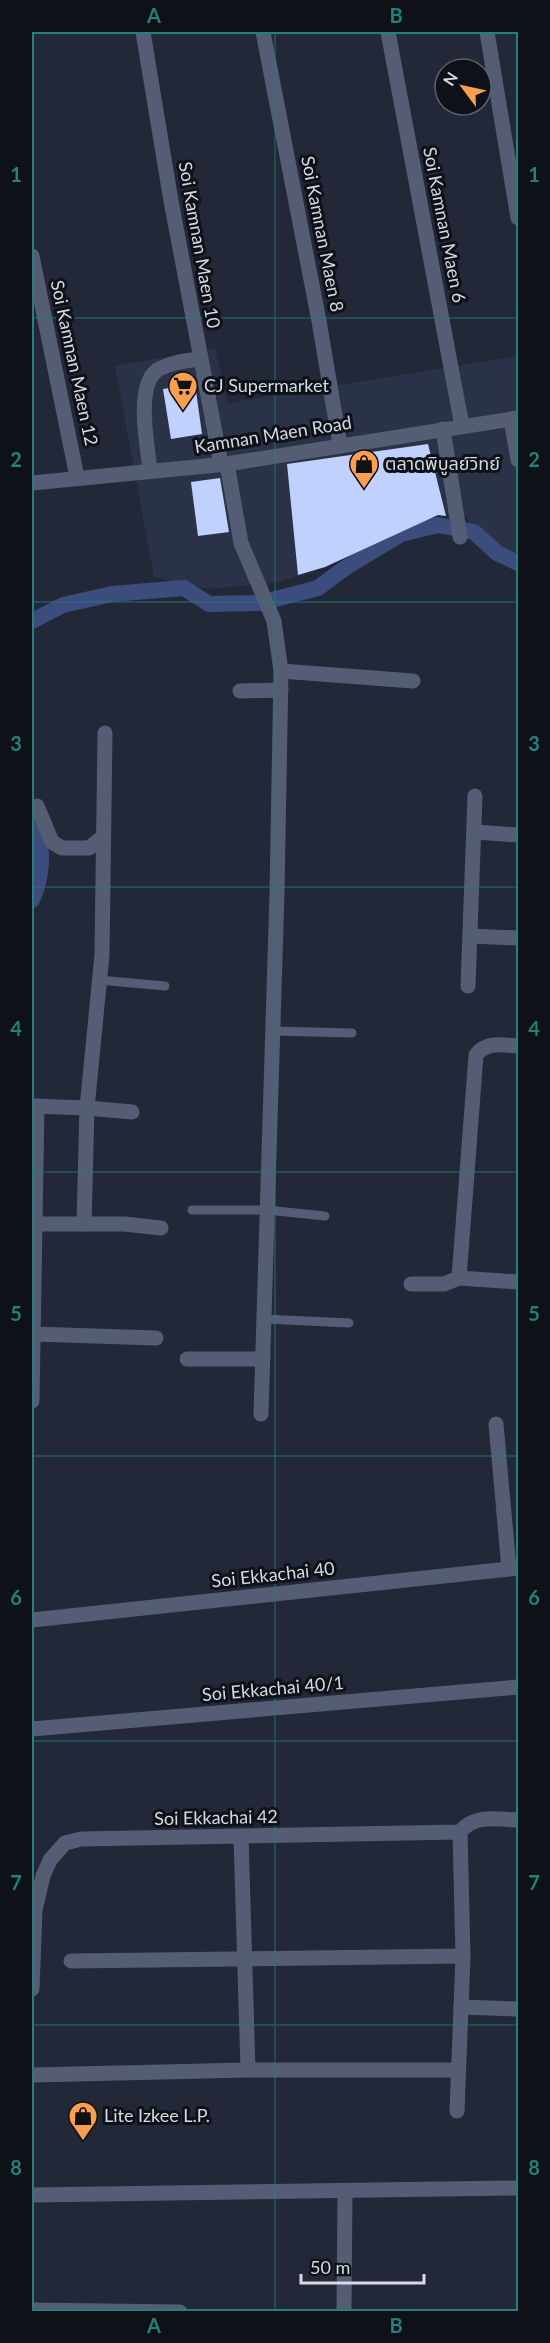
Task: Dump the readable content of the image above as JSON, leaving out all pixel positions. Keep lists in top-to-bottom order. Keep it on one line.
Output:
{"streets":{"street":["Soi Kamnan Maen 6","Soi Kamnan Maen 8","Soi Kamnan Maen 10","Soi Kamnan Maen 12","Kamnan Maen Road","Soi Ekkachai 40","Soi Ekkachai 40/1","Soi Ekkachai 42"]},"crossings":[["Soi Kamnan Maen 6","Kamnan Maen Road"],["Soi Kamnan Maen 8","Kamnan Maen Road"],["Soi Kamnan Maen 10","Kamnan Maen Road"],["Soi Kamnan Maen 12","Kamnan Maen Road"]],"places":{"supermarket":["CJ Supermarket"],"shop":["ตลาดพิบูลย์วิทย์","Lite Izkee L.P."]},"scale_bar":"50 m","north":"top left","grid":{"columns":["A","B"],"rows":["1","2","3","4","5","6","7","8"]}}
